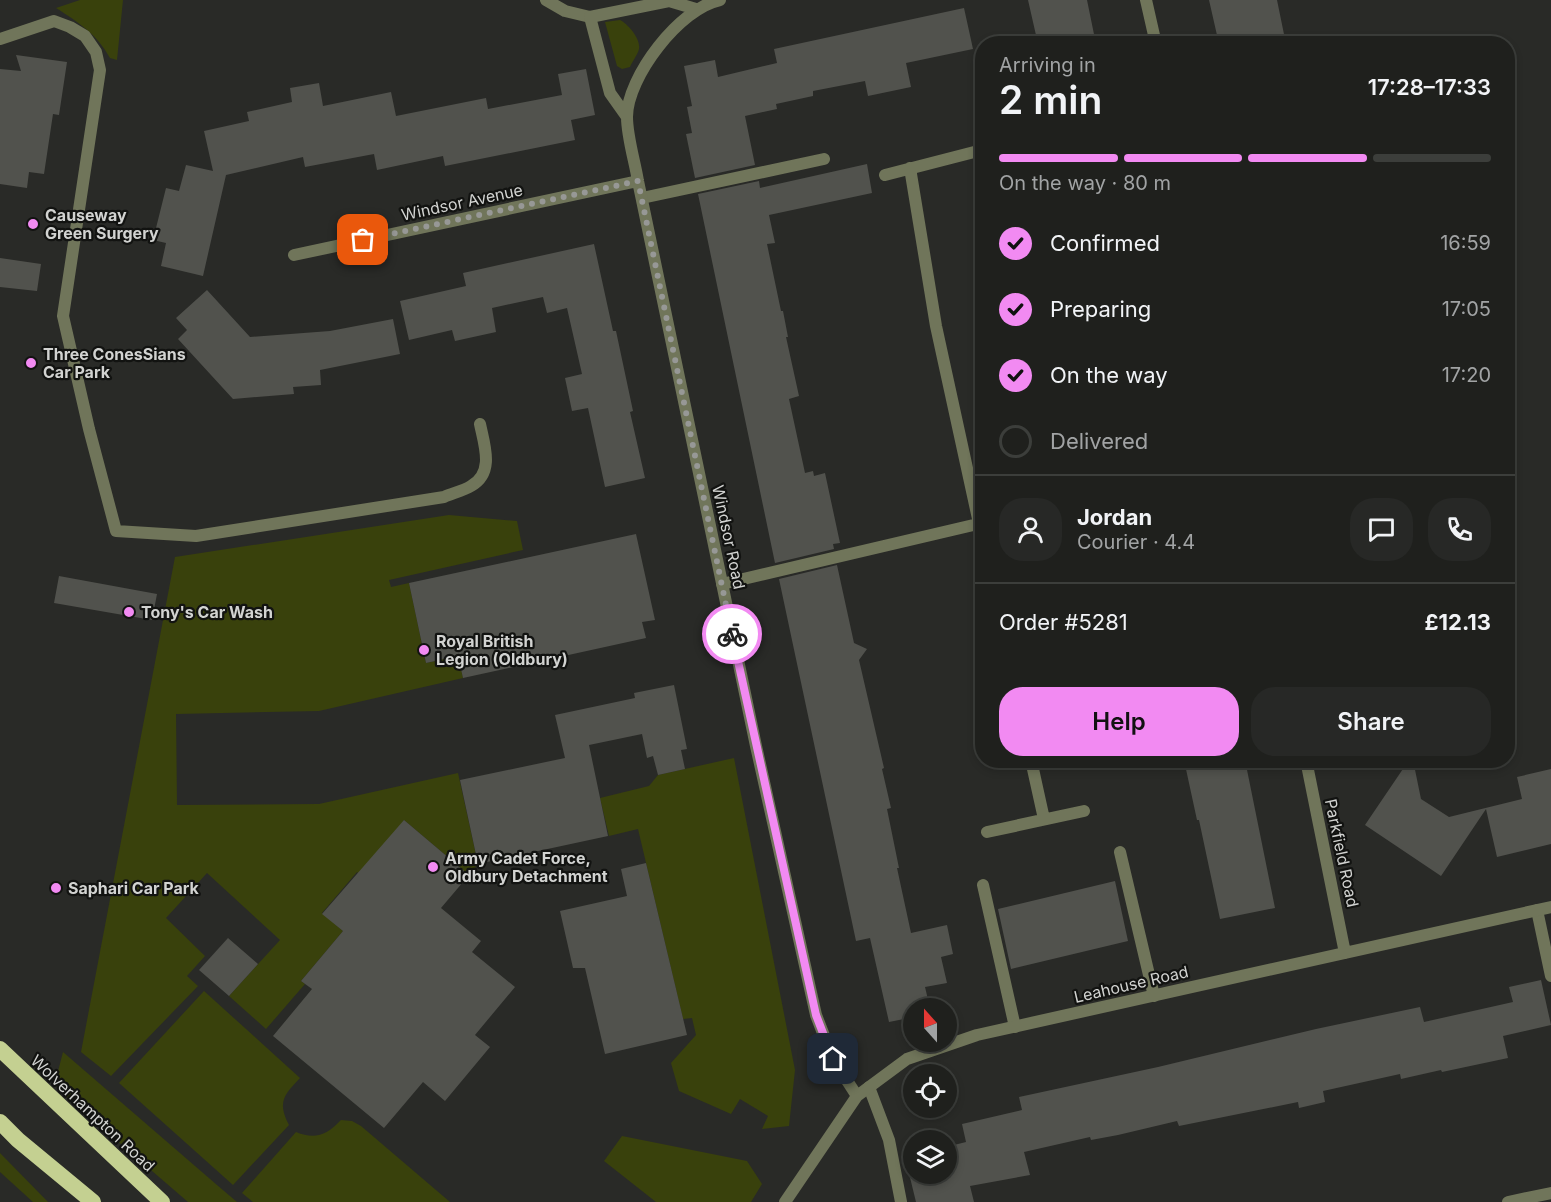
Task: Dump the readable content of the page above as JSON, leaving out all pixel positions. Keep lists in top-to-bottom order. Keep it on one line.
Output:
{"streets":{"highway":["Wolverhampton Road"],"street":["Windsor Avenue","Windsor Road","Parkfield Road","Leahouse Road"]},"crossings":[["Windsor Avenue","Windsor Road"],["Windsor Road","Leahouse Road"],["Parkfield Road","Leahouse Road"]],"places":["Causeway Green Surgery","Three ConesSians Car Park","Tony's Car Wash","Royal British Legion (Oldbury)","Army Cadet Force, Oldbury Detachment","Saphari Car Park"],"north":"top","page":{"heading":["2 min","Arriving in","17:28–17:33"],"panel":["Jordan","Courier · 4.4","Order #5281","£12.13"],"bar":"On the way · 80 m","list":[["Confirmed","16:59"],["Preparing","17:05"],["On the way","17:20"],"Delivered"],"buttons":["Help","Share"]}}
